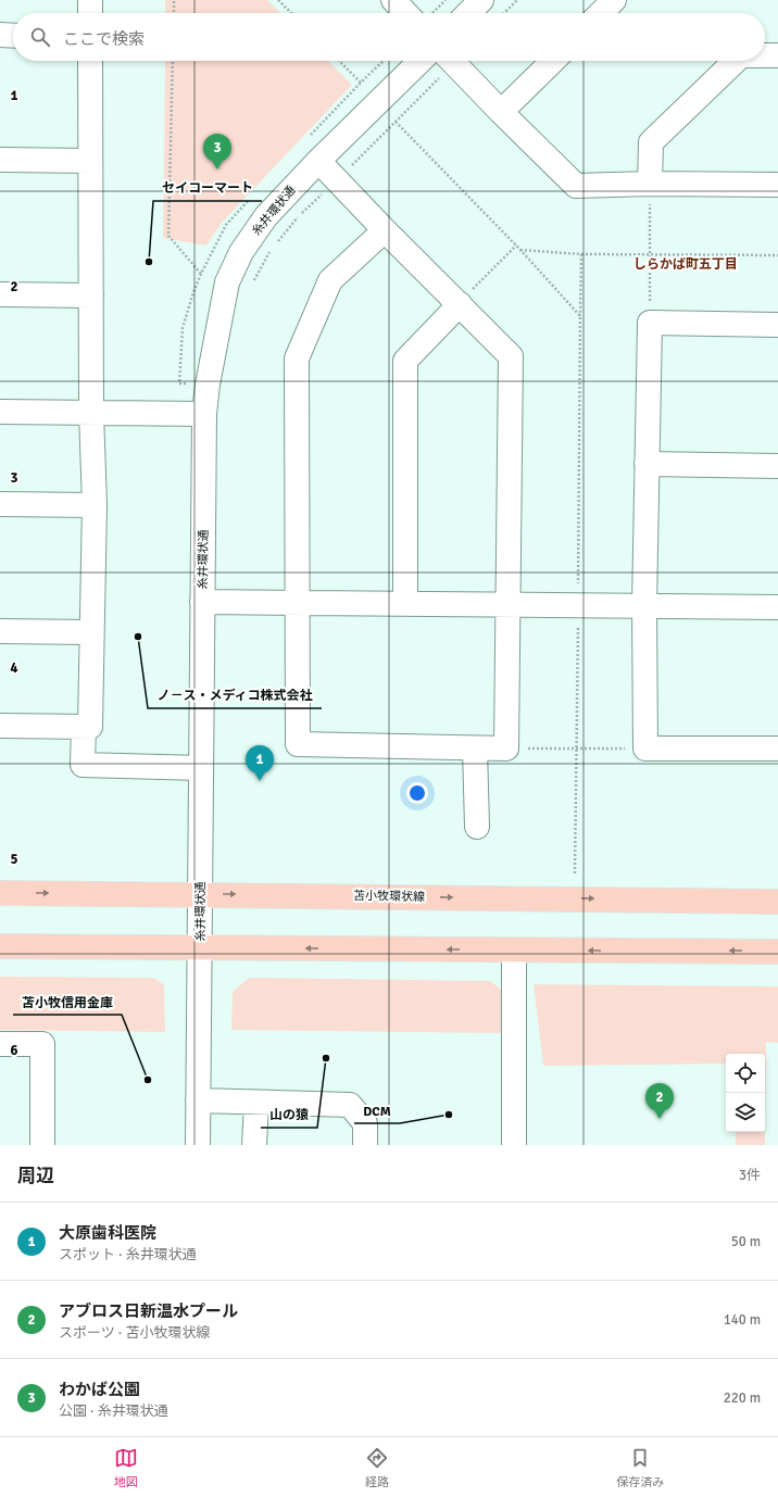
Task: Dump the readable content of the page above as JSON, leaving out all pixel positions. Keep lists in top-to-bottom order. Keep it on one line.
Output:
{"streets":{"main road":["苫小牧環状線"],"street":["糸井環状通"]},"crossings":[["糸井環状通","苫小牧環状線"]],"districts":["しらかば町五丁目"],"places":["セイコーマート","ノ－ス・メディコ株式会社","山の猿","苫小牧信用金庫","DCM"],"page":{"search":"ここで検索","pins":["3","1","2"],"heading":["周辺","3件"],"list":[{"mark":"1","name":"大原歯科医院","note":"スポット · 糸井環状通","value":"50 m"},{"mark":"2","name":"アブロス日新温水プール","note":"スポーツ · 苫小牧環状線","value":"140 m"},{"mark":"3","name":"わかば公園","note":"公園 · 糸井環状通","value":"220 m"}],"nav":["地図","経路","保存済み"]},"grid":{"rows":["1","2","3","4","5","6"]}}
